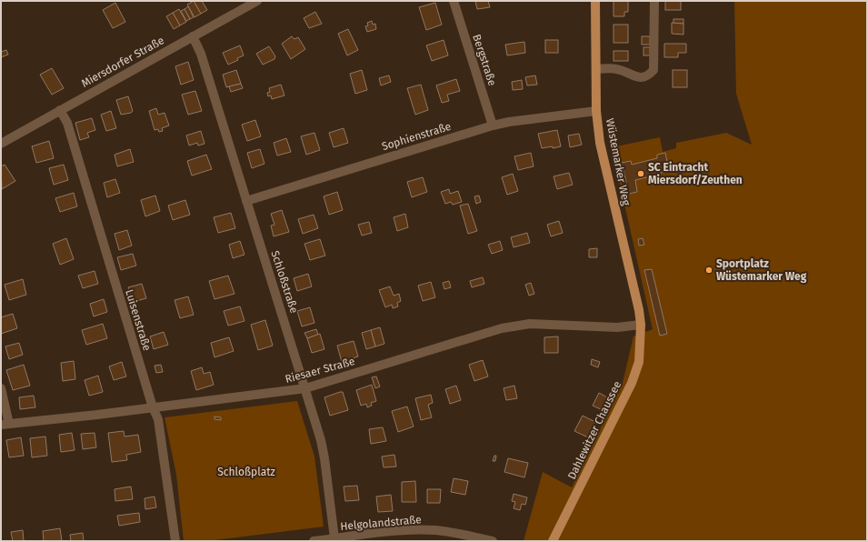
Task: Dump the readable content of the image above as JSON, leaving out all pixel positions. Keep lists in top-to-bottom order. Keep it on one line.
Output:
{"streets":{"main road":["Wüstemarker Weg","Dahlewitzer Chaussee"],"street":["Bergstraße","Miersdorfer Straße","Sophienstraße","Schloßstraße","Luisenstraße","Riesaer Straße","Helgolandstraße"]},"crossings":[["Bergstraße","Sophienstraße"],["Miersdorfer Straße","Schloßstraße"],["Miersdorfer Straße","Luisenstraße"],["Sophienstraße","Wüstemarker Weg"],["Sophienstraße","Schloßstraße"],["Wüstemarker Weg","Riesaer Straße"],["Wüstemarker Weg","Dahlewitzer Chaussee"],["Schloßstraße","Riesaer Straße"],["Schloßstraße","Helgolandstraße"],["Luisenstraße","Riesaer Straße"],["Riesaer Straße","Dahlewitzer Chaussee"]],"parks":["Schloßplatz"],"places":["SC Eintracht Miersdorf/Zeuthen","Sportplatz Wüstemarker Weg"]}
